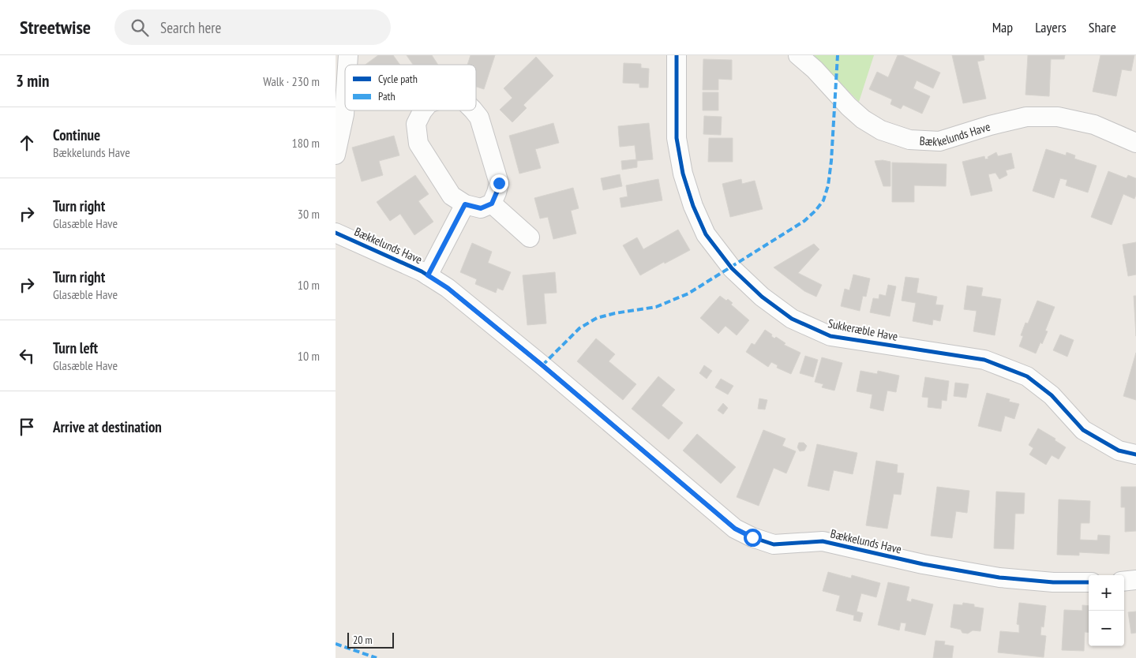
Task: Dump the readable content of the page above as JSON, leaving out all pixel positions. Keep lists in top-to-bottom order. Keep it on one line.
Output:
{"streets":{"street":["Bækkelunds Have","Sukkeræble Have"]},"legend":["Cycle path","Path"],"scale_bar":"20 m","page":{"header":"Streetwise","search":"Search here","nav":["Map","Layers","Share"],"heading":["3 min","Walk · 230 m"],"list":[["Continue","Bækkelunds Have","180 m"],["Turn right","Glasæble Have","30 m"],["Turn right","Glasæble Have","10 m"],["Turn left","Glasæble Have","10 m"],"Arrive at destination"],"map_buttons":["+","−"],"scale":"20 m"}}
